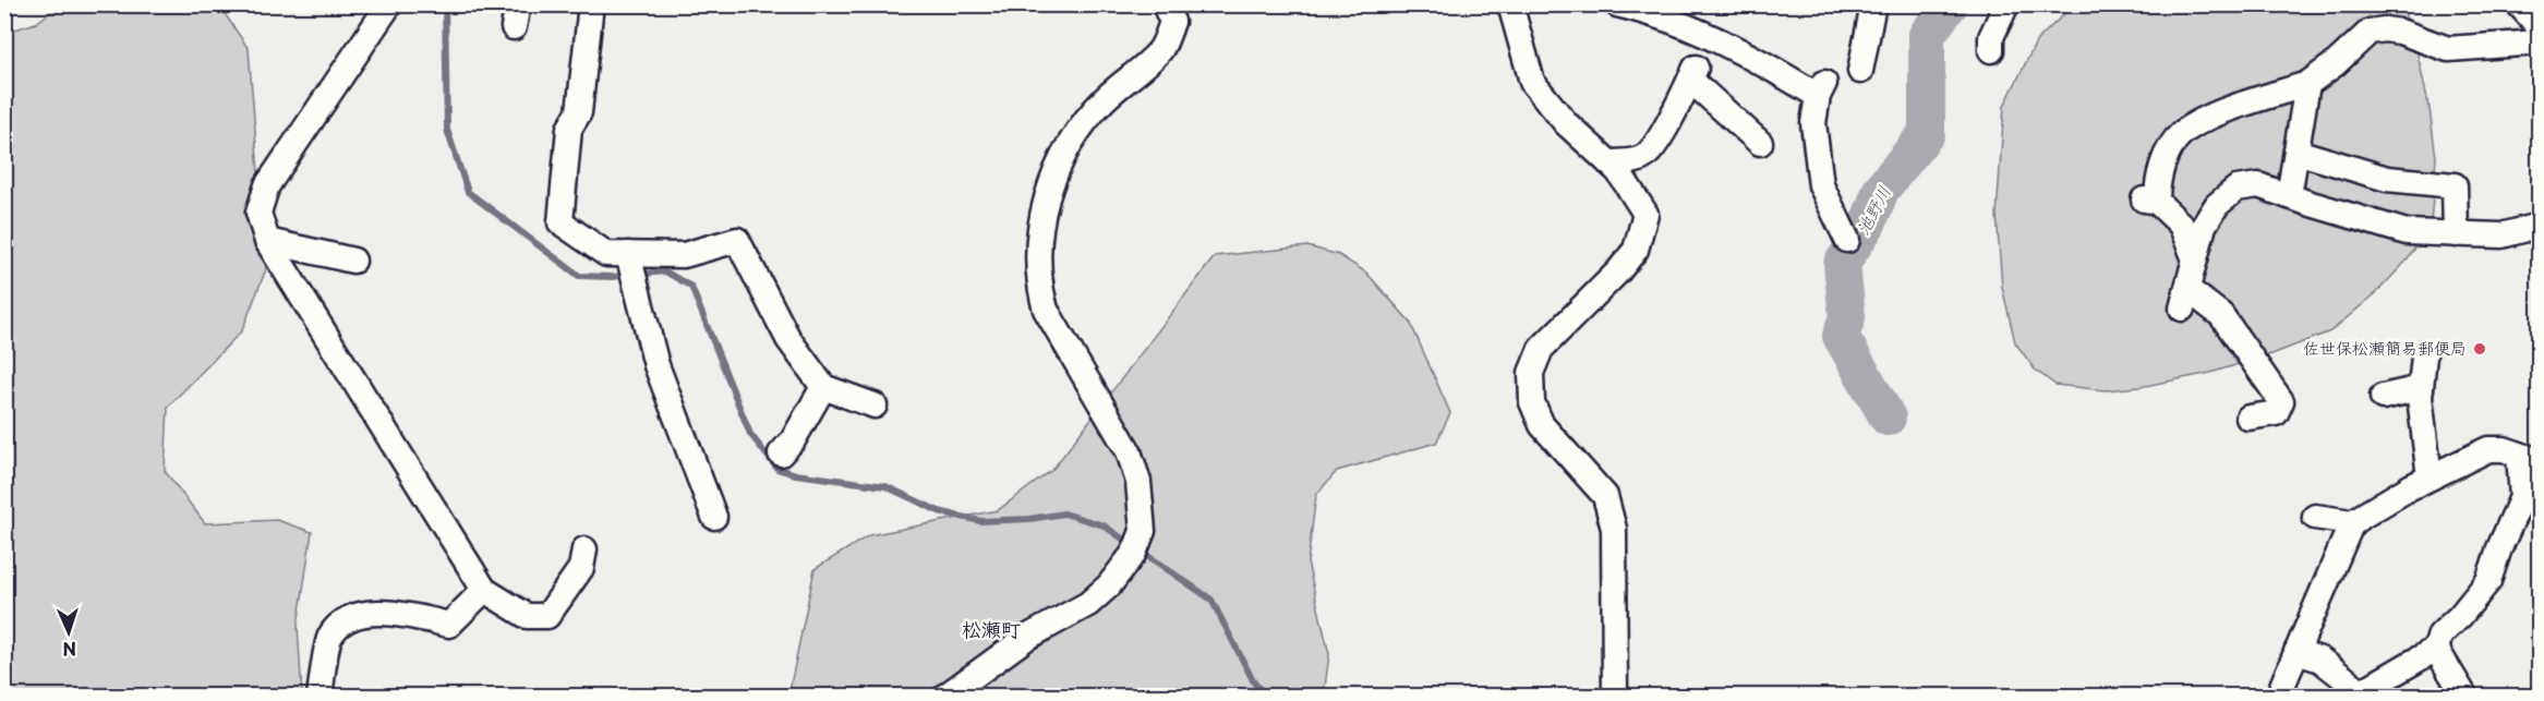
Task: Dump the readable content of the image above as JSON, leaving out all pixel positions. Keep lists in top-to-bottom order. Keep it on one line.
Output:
{"districts":["松瀬町"],"water":["池野川"],"places":["佐世保松瀬簡易郵便局"],"north":"bottom"}
